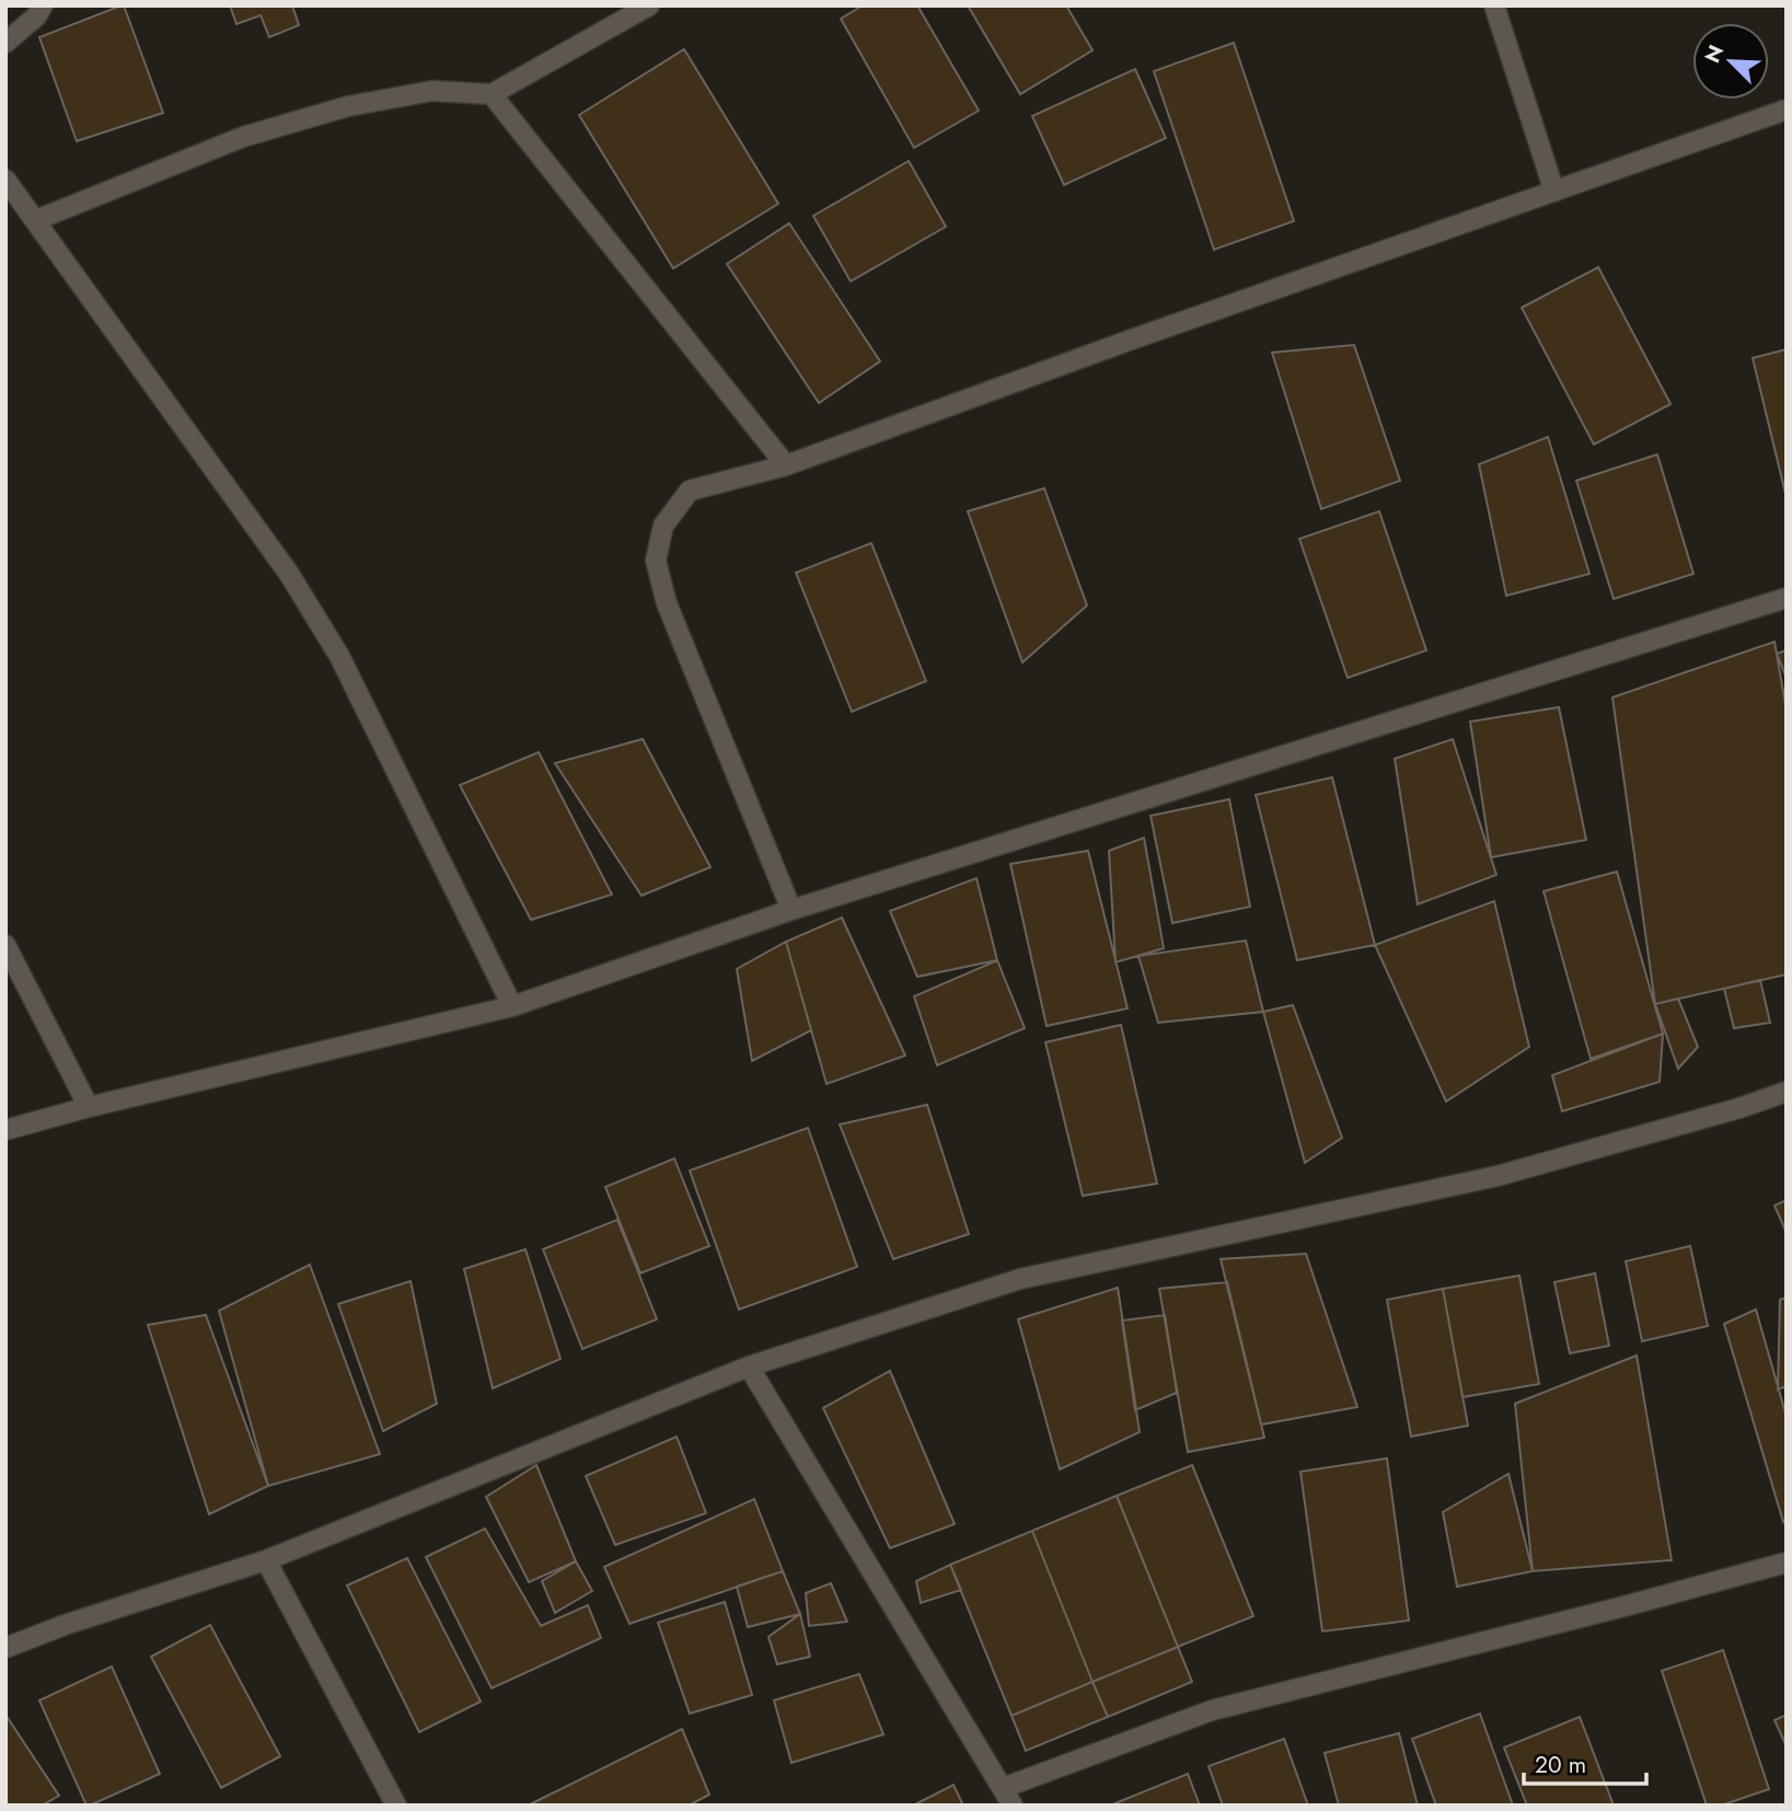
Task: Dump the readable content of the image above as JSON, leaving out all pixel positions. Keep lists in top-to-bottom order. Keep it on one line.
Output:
{"scale_bar":"20 m","north":"top left"}
